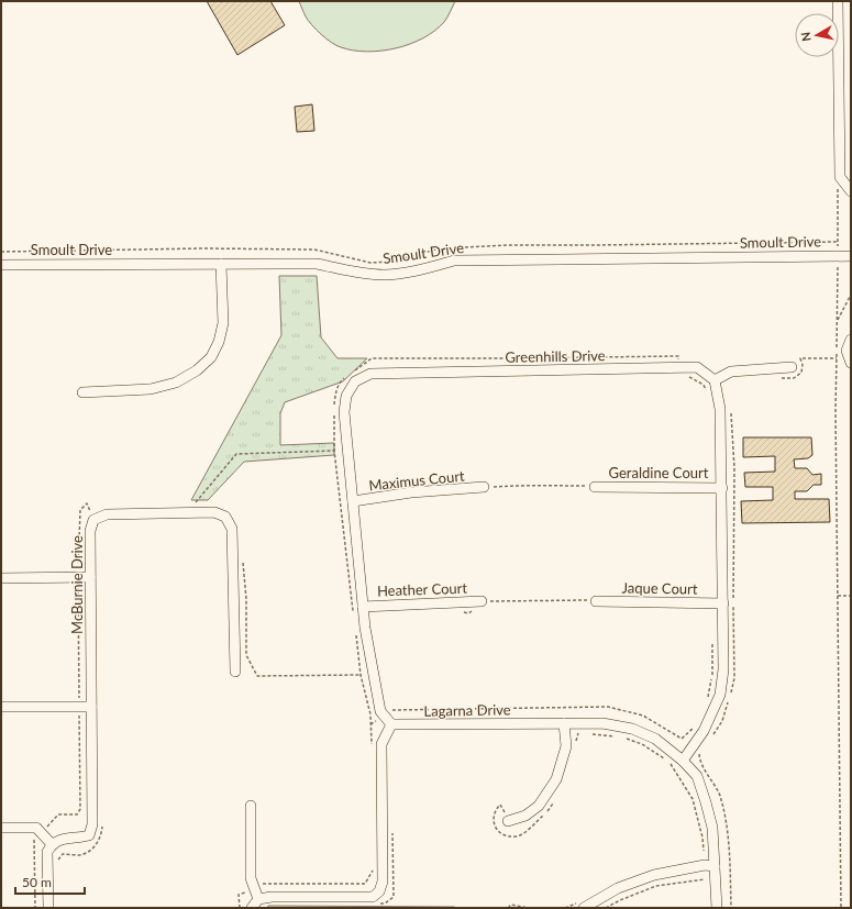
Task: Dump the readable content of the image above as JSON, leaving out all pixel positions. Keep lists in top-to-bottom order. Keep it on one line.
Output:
{"streets":{"street":["Smoult Drive","Greenhills Drive","Geraldine Court","Maximus Court","McBurnie Drive","Jaque Court","Heather Court","Lagarna Drive"]},"crossings":[["Greenhills Drive","Maximus Court"],["Greenhills Drive","Heather Court"],["Greenhills Drive","Lagarna Drive"]],"scale_bar":"50 m","north":"left"}
